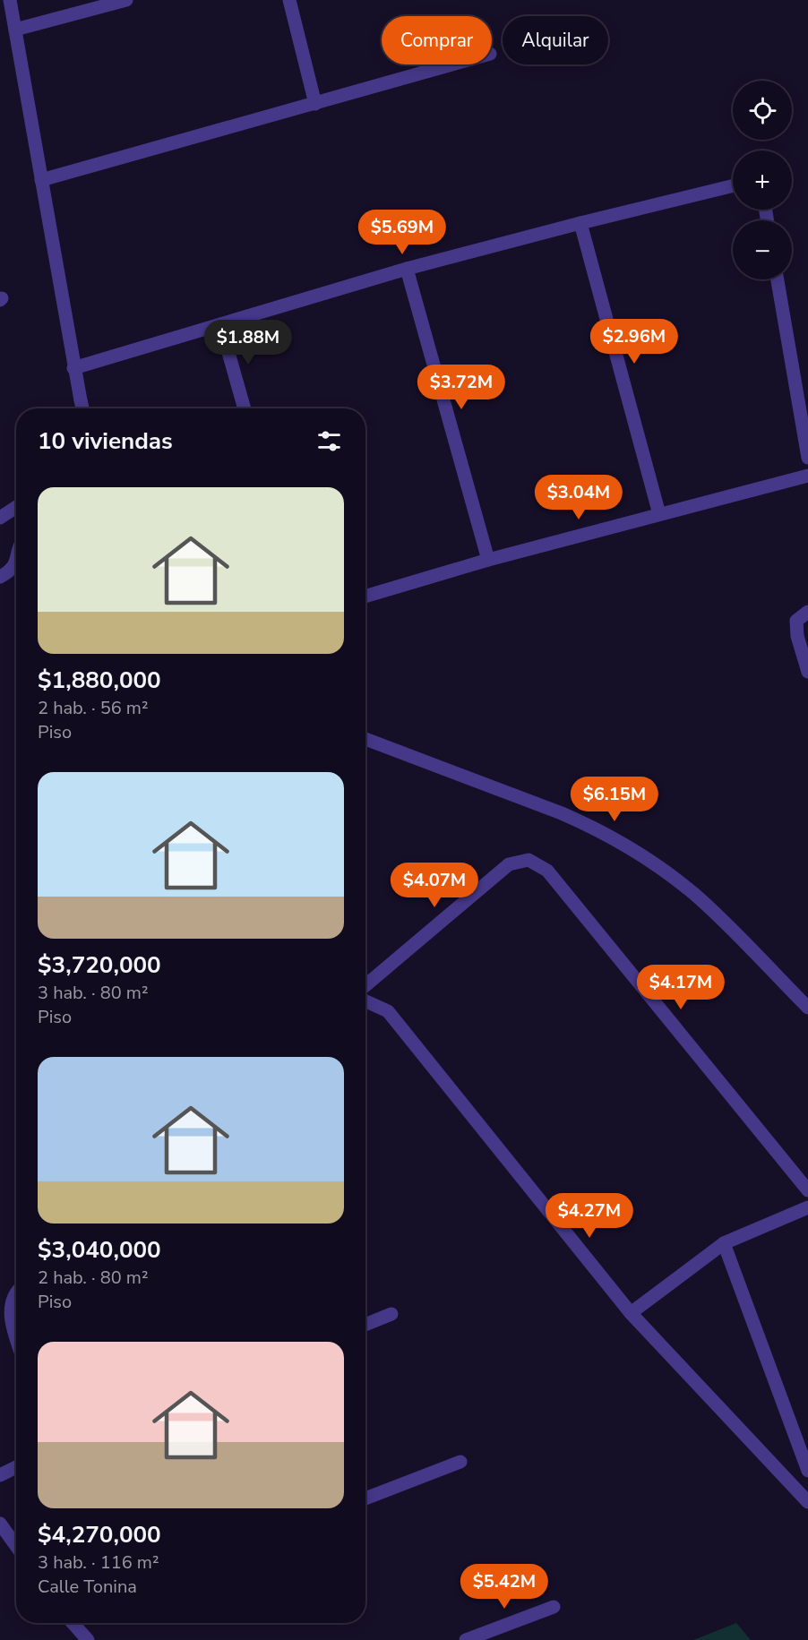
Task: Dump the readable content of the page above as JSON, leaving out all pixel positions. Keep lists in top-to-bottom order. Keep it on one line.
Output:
{"page":{"chip":["Comprar","Alquilar"],"map_buttons":["+","−"],"price":["$5.69M","$2.96M","$1.88M","$3.72M","$3.04M","$6.15M","$4.07M","$4.17M","$4.27M","$5.42M"],"heading":"10 viviendas","list":[{"name":"$1,880,000","note":"2 hab. · 56 m² · Piso"},{"name":"$3,720,000","note":"3 hab. · 80 m² · Piso"},{"name":"$3,040,000","note":"2 hab. · 80 m² · Piso"},{"name":"$4,270,000","note":"3 hab. · 116 m² · Calle Tonina"}]}}
